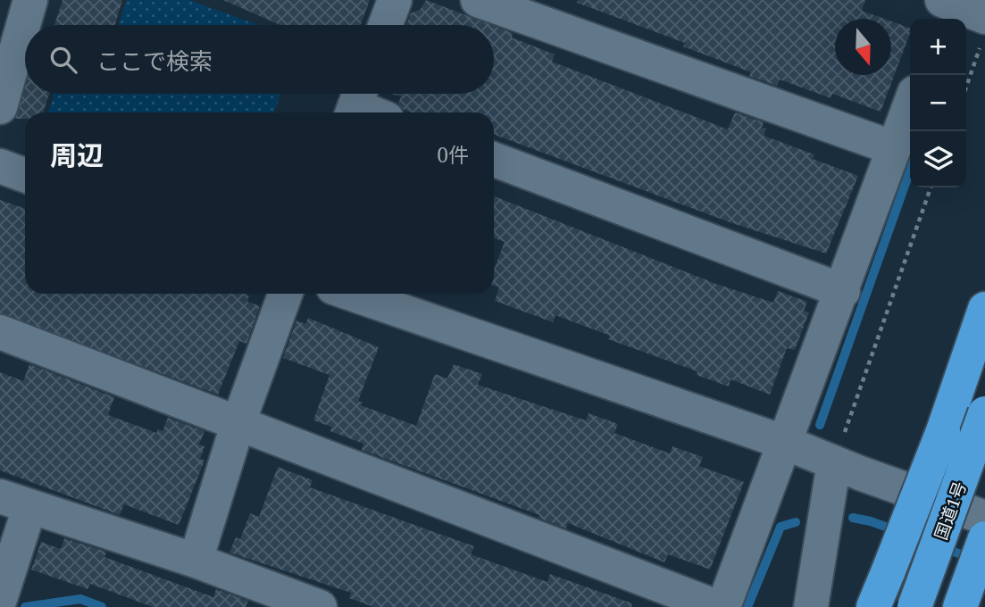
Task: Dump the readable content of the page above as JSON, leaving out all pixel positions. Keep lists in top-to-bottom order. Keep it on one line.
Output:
{"streets":{"highway":["国道1号"]},"north":"bottom","page":{"map_buttons":["+","−"],"search":"ここで検索","heading":["周辺","0件"]}}
